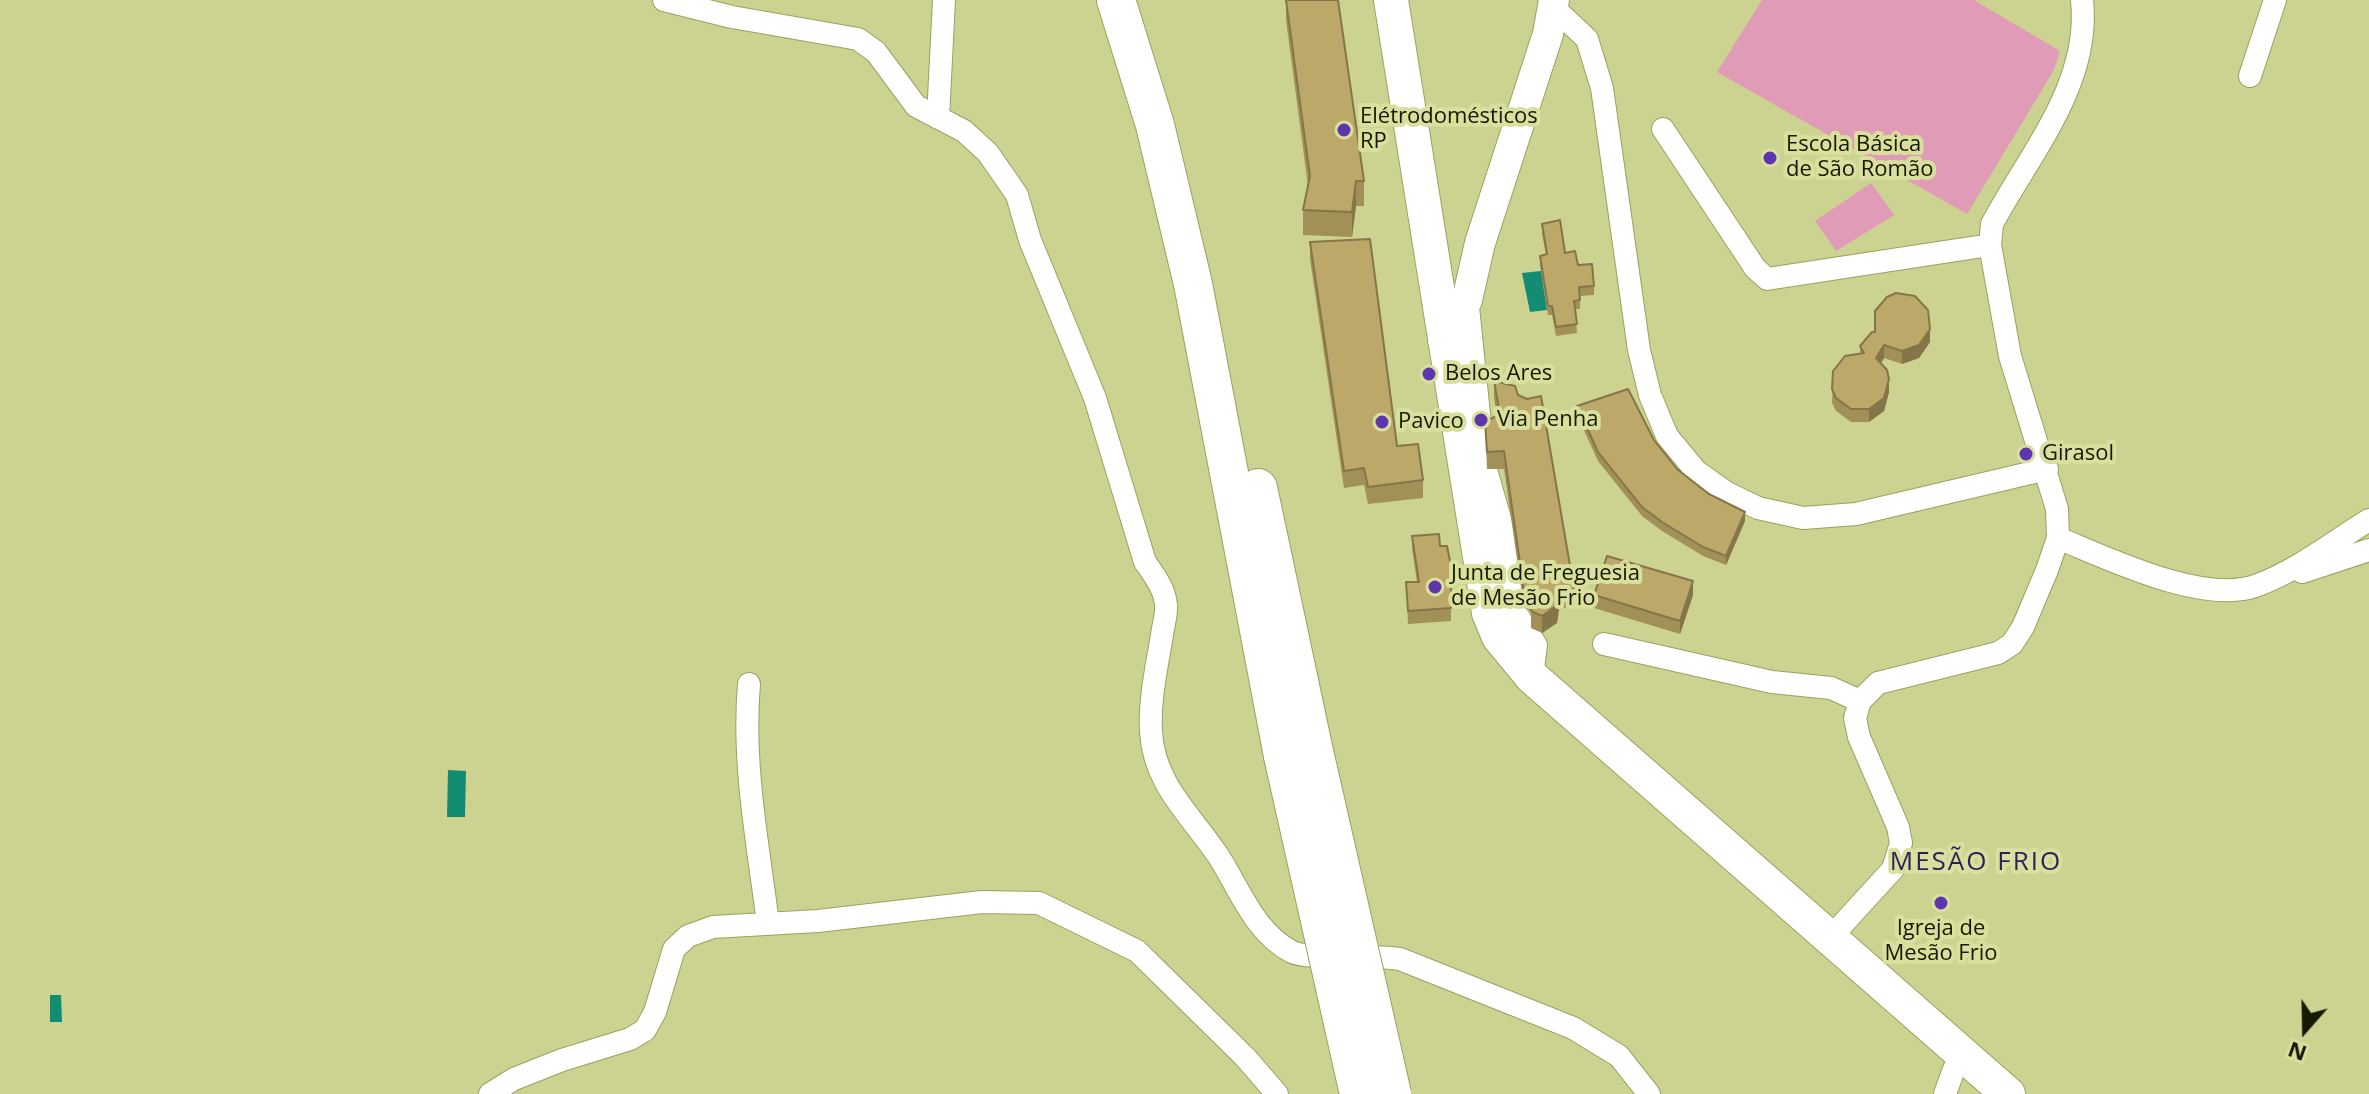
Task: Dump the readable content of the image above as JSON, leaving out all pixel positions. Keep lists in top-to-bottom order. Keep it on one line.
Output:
{"districts":["MESÃO FRIO"],"places":["Elétrodomésticos RP","Escola Básica de São Romão","Belos Ares","Via Penha","Pavico","Girasol","Junta de Freguesia de Mesão Frio","Igreja de Mesão Frio"],"north":"bottom"}
